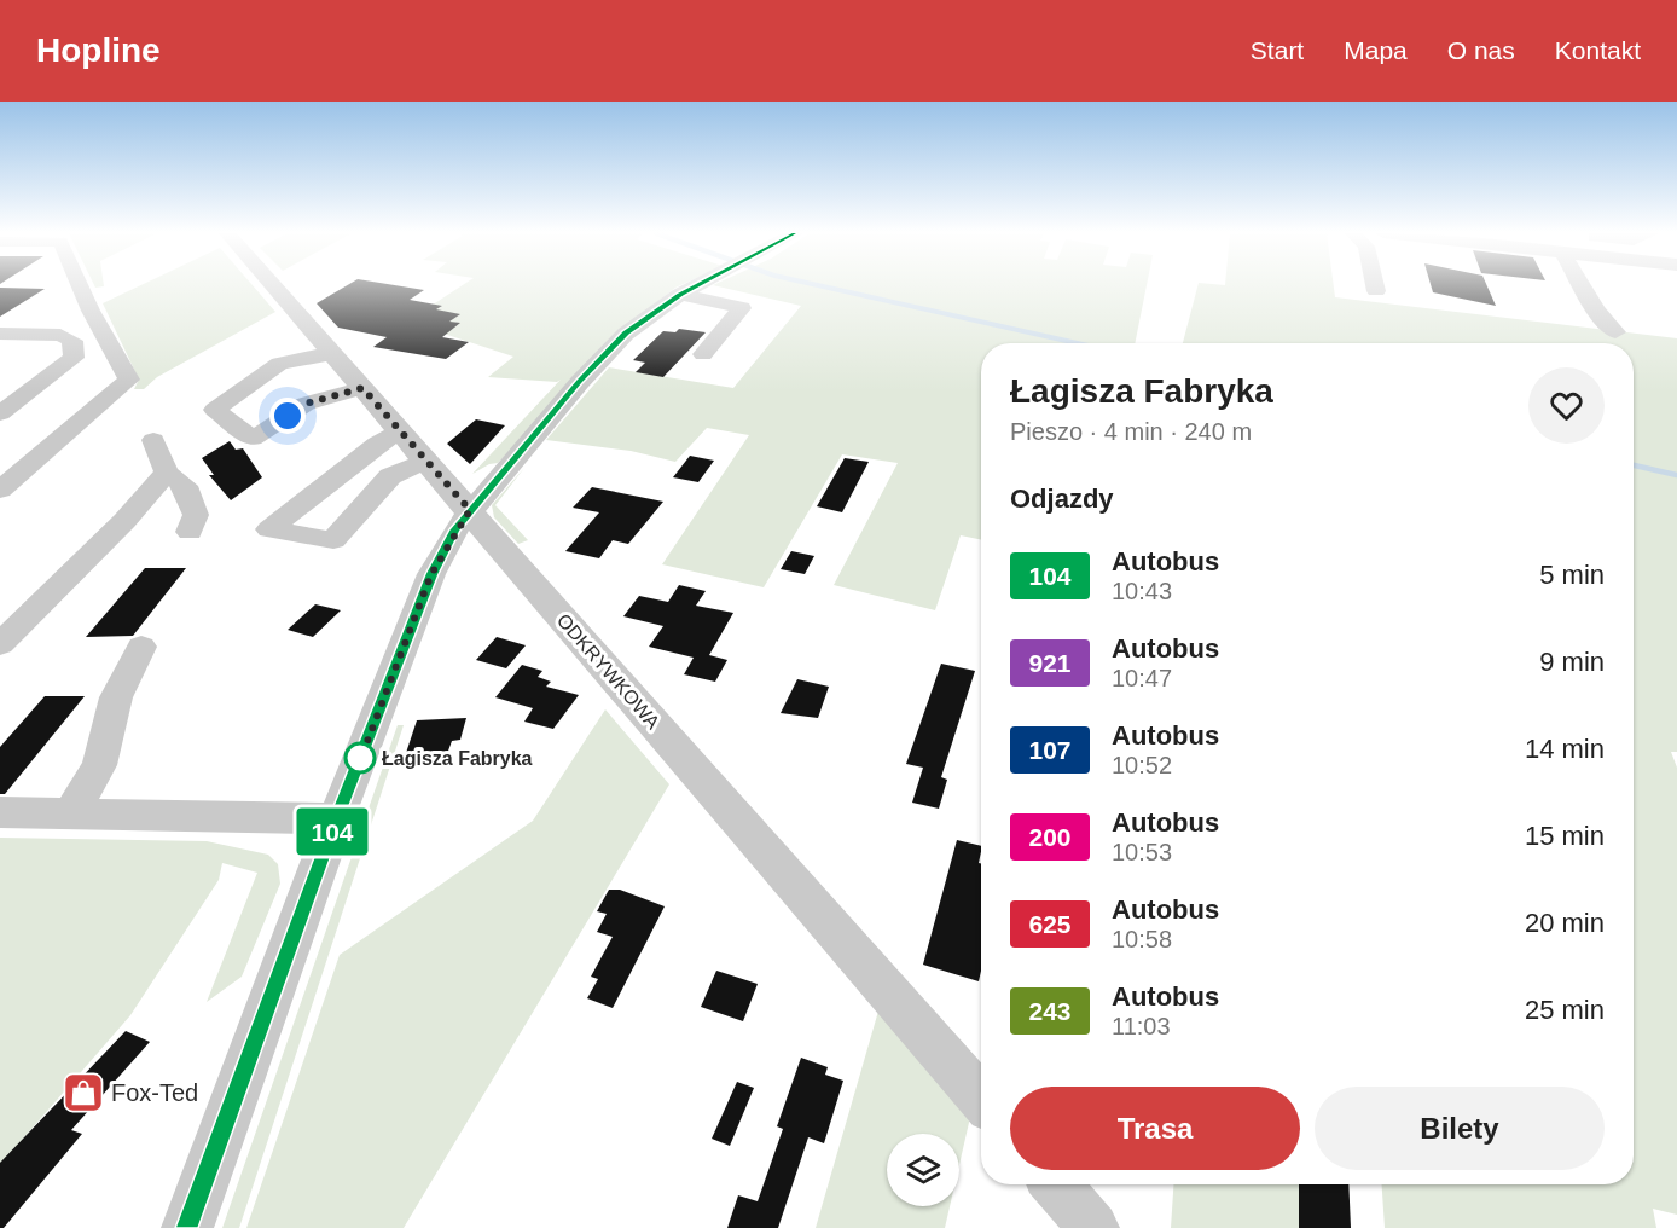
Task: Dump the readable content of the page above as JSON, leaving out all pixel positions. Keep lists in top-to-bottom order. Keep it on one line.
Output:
{"streets":{"street":["ODKRYWKOWA"]},"places":{"other":["Łagisza Fabryka"],"shop":["Fox-Ted"]},"lines":["bus line 104"],"page":{"header":"Hopline","nav":["Start","Mapa","O nas","Kontakt"],"on_map":"104","heading":[["Łagisza Fabryka","Pieszo · 4 min · 240 m"],"Odjazdy"],"list":[{"mark":"104","name":"Autobus","note":"10:43","value":"5 min"},{"mark":"921","name":"Autobus","note":"10:47","value":"9 min"},{"mark":"107","name":"Autobus","note":"10:52","value":"14 min"},{"mark":"200","name":"Autobus","note":"10:53","value":"15 min"},{"mark":"625","name":"Autobus","note":"10:58","value":"20 min"},{"mark":"243","name":"Autobus","note":"11:03","value":"25 min"}],"buttons":["Trasa","Bilety"]}}
